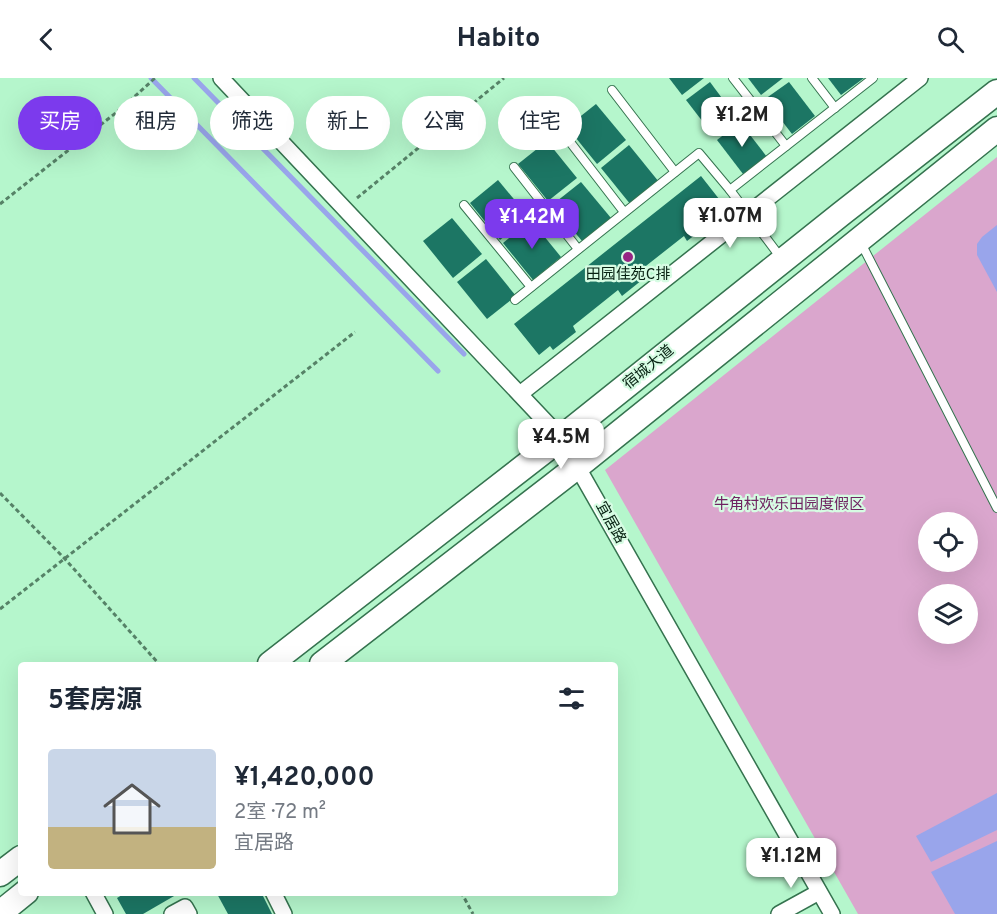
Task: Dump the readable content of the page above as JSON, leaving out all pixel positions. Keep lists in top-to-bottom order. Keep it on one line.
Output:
{"streets":{"main road":["宿城大道"],"street":["宜居路"]},"crossings":[["宿城大道","宜居路"]],"parks":["牛角村欢乐田园度假区"],"places":["田园佳苑C排"],"page":{"header":"Habito","chip":["买房","租房","筛选","新上","公寓","住宅"],"price":["¥1.2M","¥1.07M","¥1.42M","¥4.5M","¥1.12M"],"heading":"5套房源","list":[{"name":"¥1,420,000","note":"2室 · 72 m² · 宜居路"}]}}
